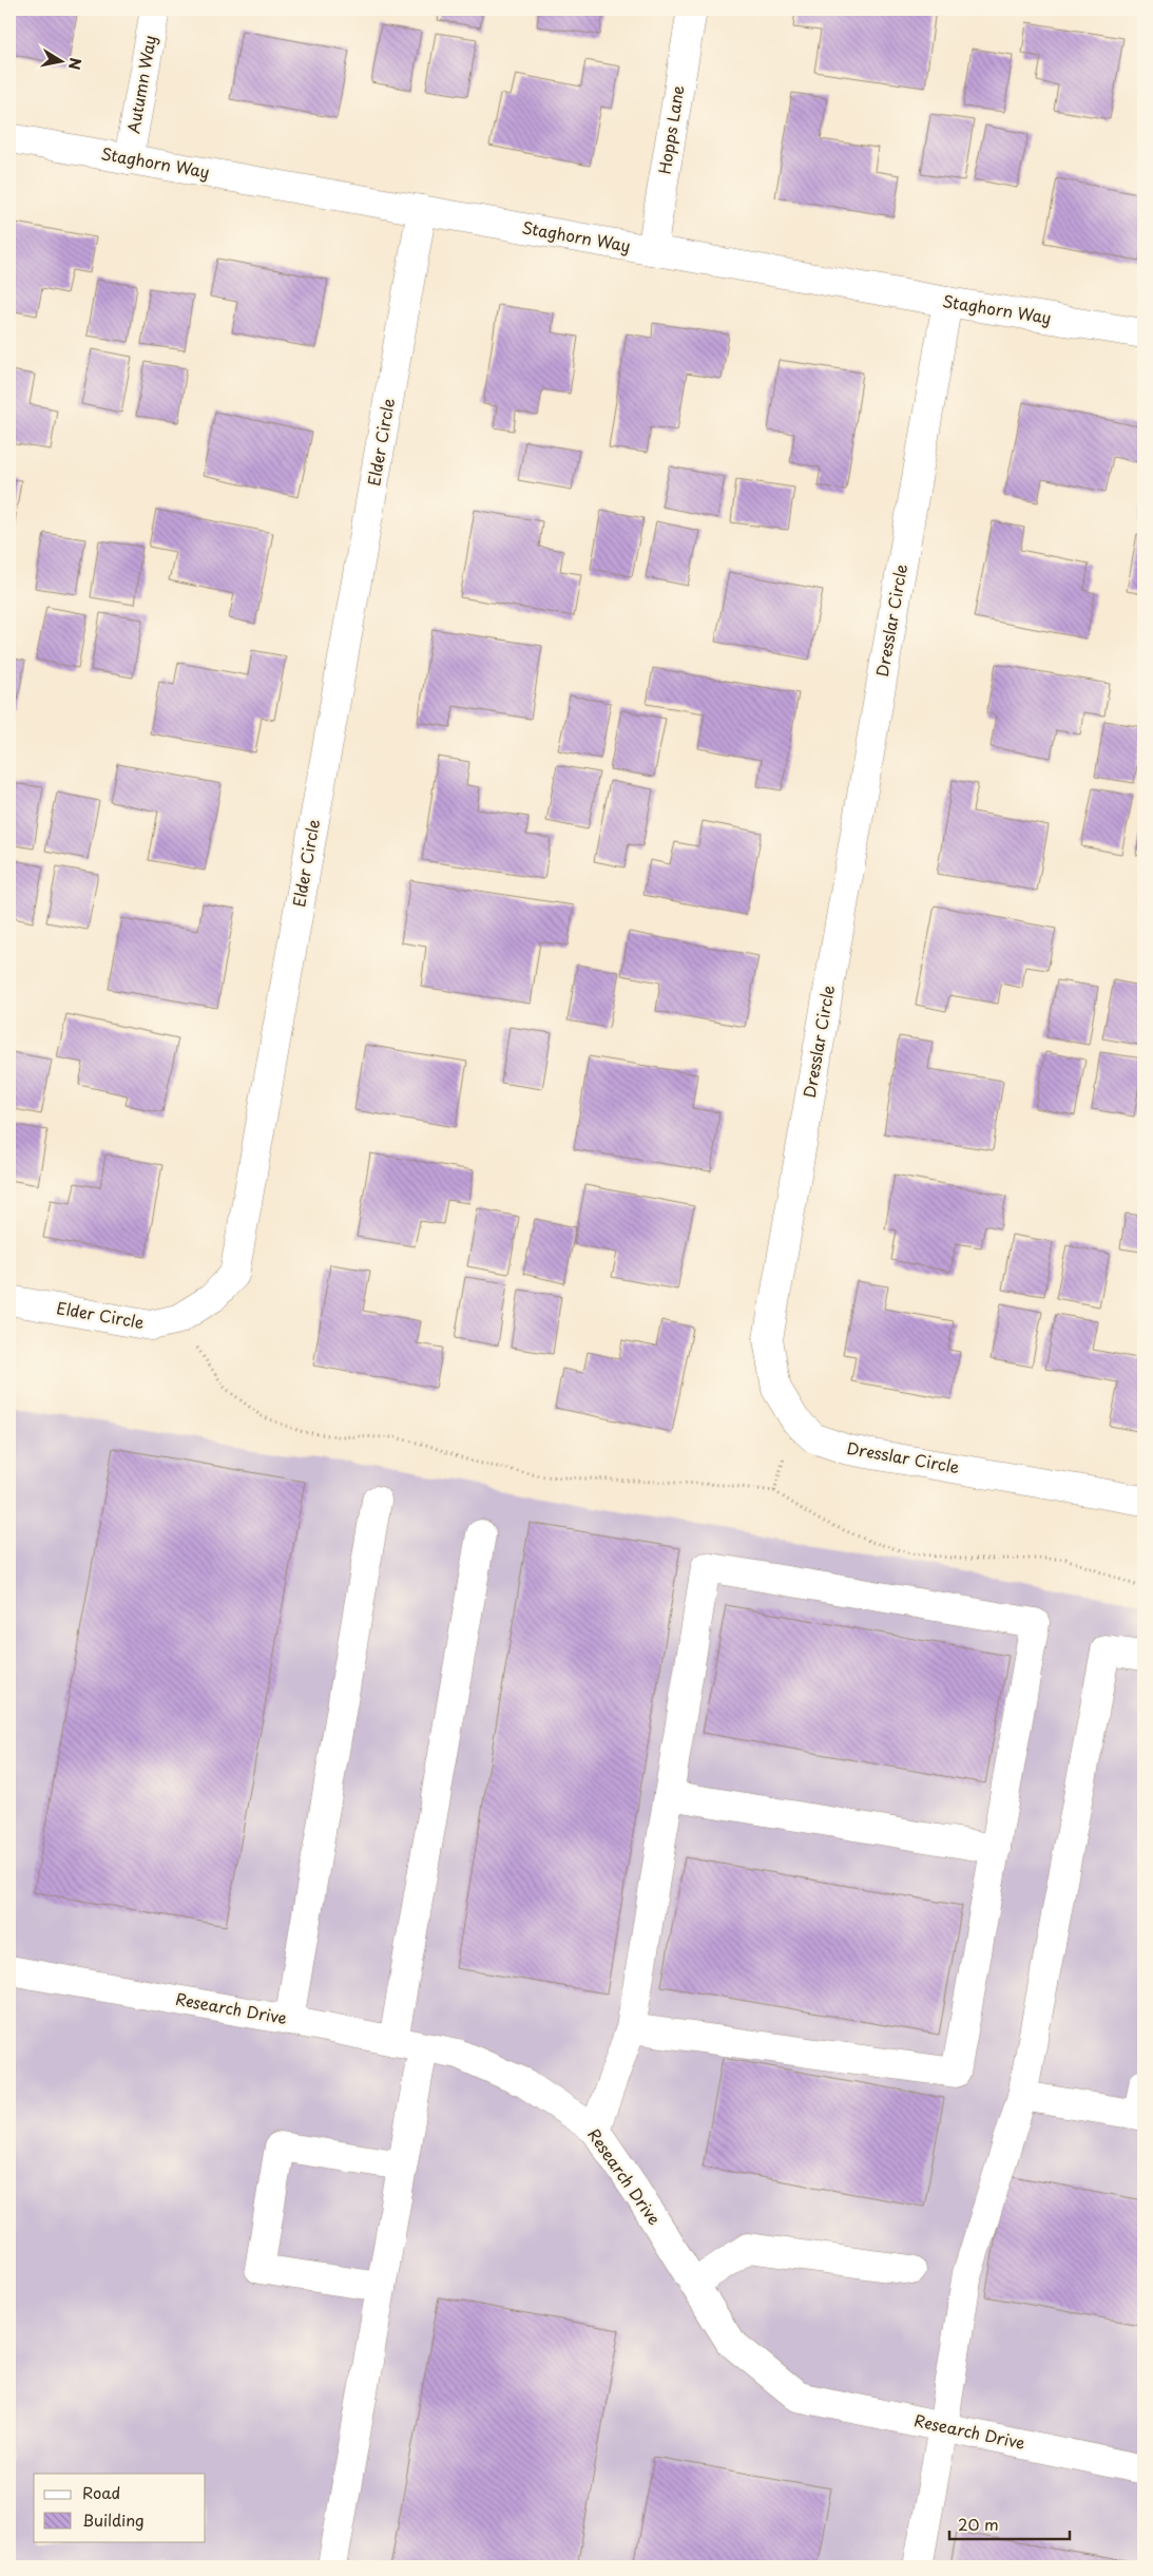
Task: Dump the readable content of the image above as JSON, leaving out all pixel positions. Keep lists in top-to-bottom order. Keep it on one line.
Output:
{"streets":{"street":["Autumn Way","Hopps Lane","Staghorn Way","Elder Circle","Dresslar Circle","Research Drive"]},"crossings":[["Autumn Way","Staghorn Way"],["Hopps Lane","Staghorn Way"],["Staghorn Way","Elder Circle"],["Staghorn Way","Dresslar Circle"]],"legend":["Road","Building"],"scale_bar":"20 m","north":"right"}
